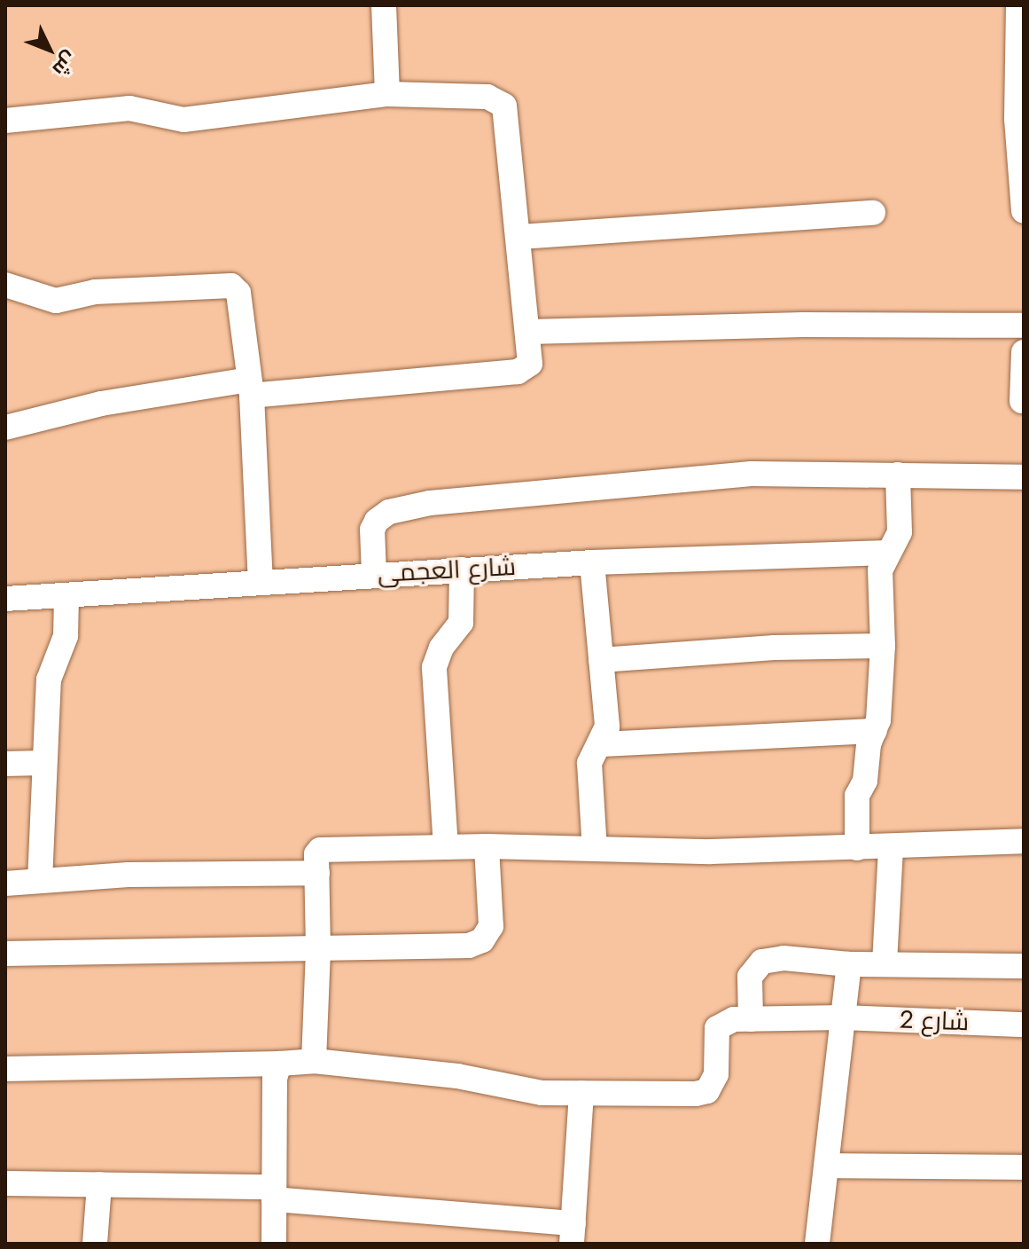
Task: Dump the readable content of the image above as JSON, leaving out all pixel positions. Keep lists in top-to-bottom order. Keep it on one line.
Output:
{"streets":{"street":["شارع العجمى","شارع 2"]},"north":"bottom right"}
